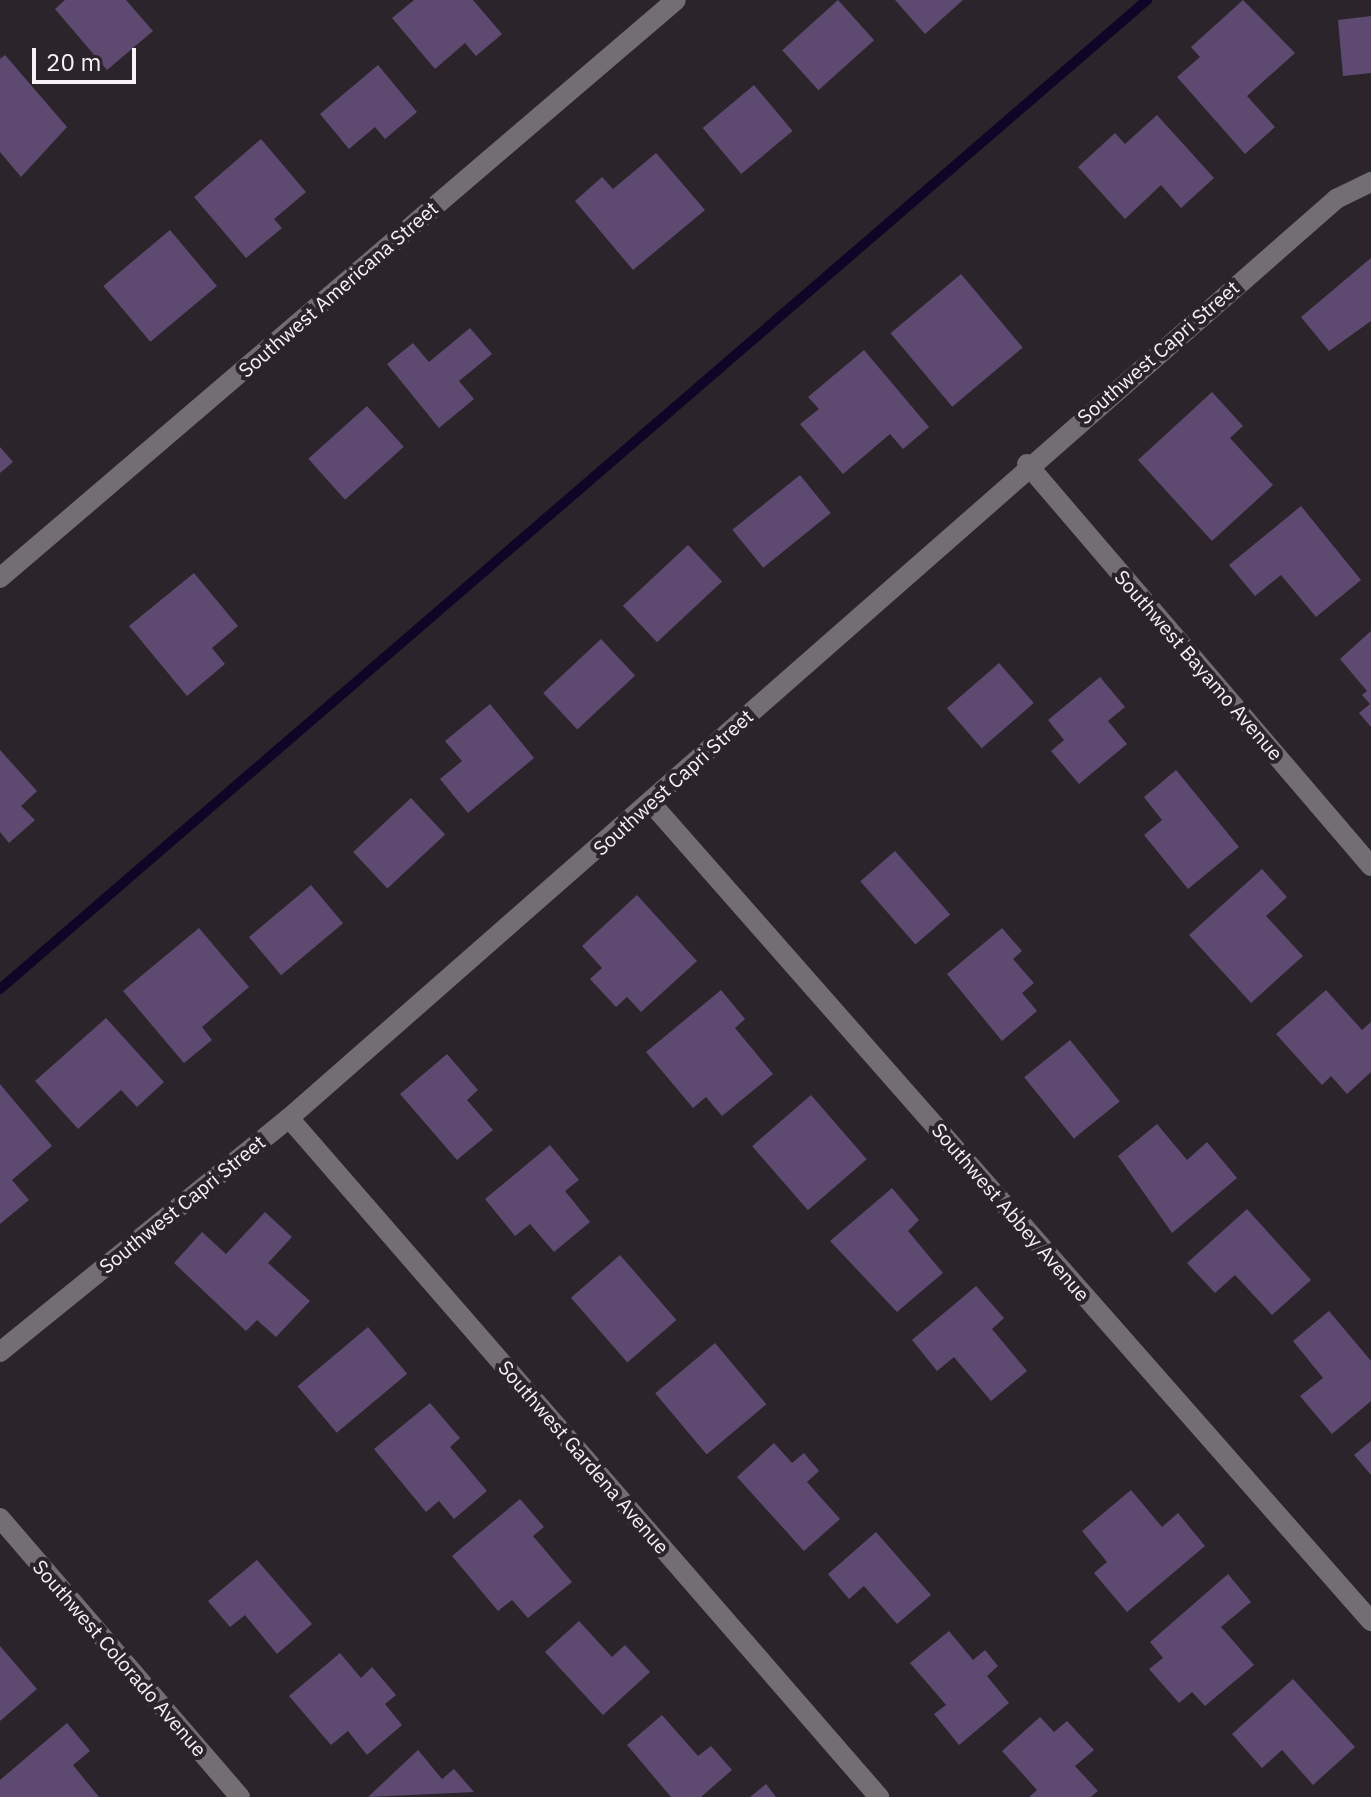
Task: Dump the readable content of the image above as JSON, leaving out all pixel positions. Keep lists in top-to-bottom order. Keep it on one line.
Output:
{"streets":{"street":["Southwest Americana Street","Southwest Capri Street","Southwest Bayamo Avenue","Southwest Abbey Avenue","Southwest Gardena Avenue","Southwest Colorado Avenue"]},"crossings":[["Southwest Capri Street","Southwest Bayamo Avenue"],["Southwest Capri Street","Southwest Abbey Avenue"],["Southwest Capri Street","Southwest Gardena Avenue"]],"scale_bar":"20 m"}
